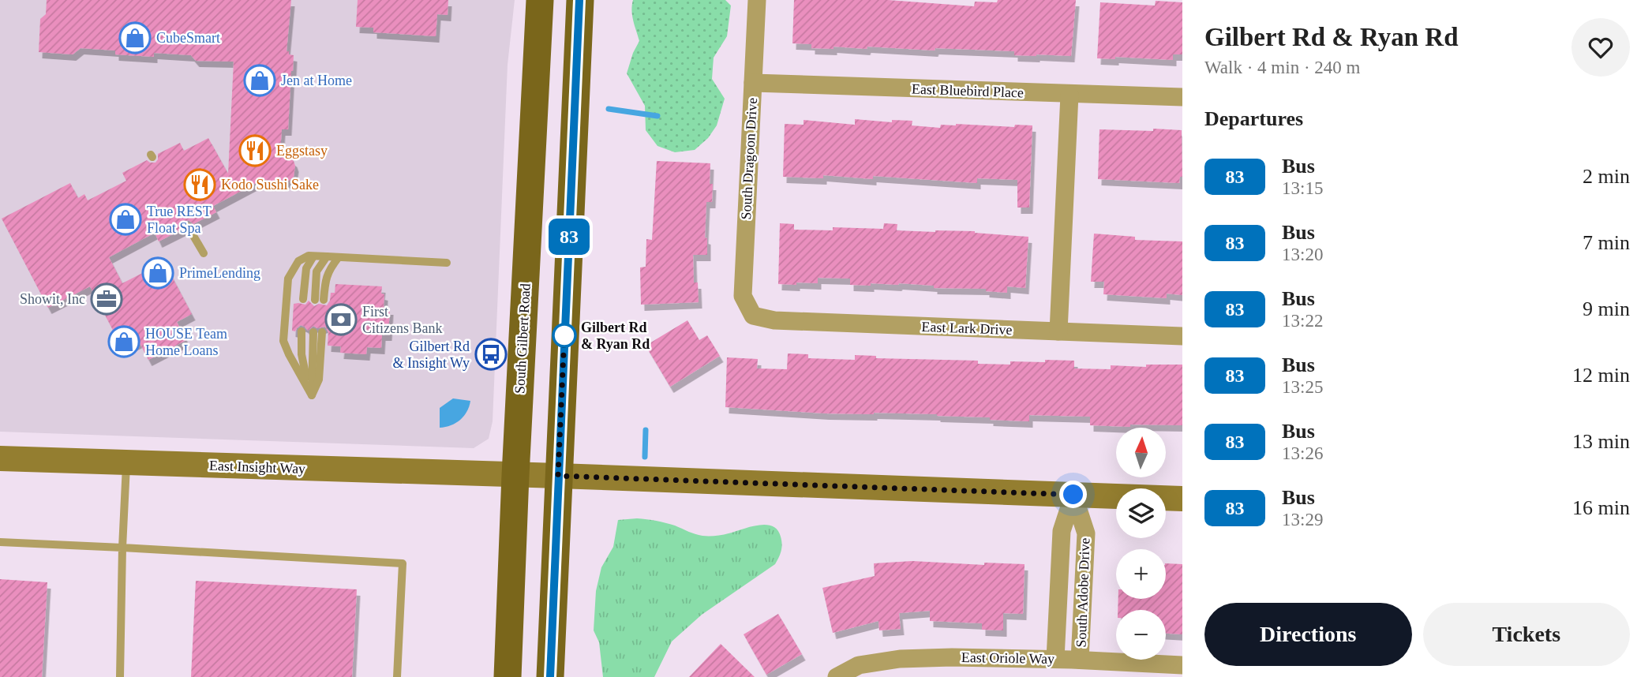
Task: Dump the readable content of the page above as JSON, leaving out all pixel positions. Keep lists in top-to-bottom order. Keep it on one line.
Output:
{"streets":{"main road":["South Gilbert Road"],"street":["East Bluebird Place","South Dragoon Drive","East Lark Drive","East Insight Way","South Adobe Drive","East Oriole Way"]},"crossings":[["East Bluebird Place","South Dragoon Drive"],["South Dragoon Drive","East Lark Drive"],["South Gilbert Road","East Insight Way"],["East Insight Way","South Adobe Drive"],["South Adobe Drive","East Oriole Way"]],"places":{"shop":["CubeSmart","Jen at Home","True REST Float Spa","PrimeLending","HOUSE Team Home Loans"],"restaurant":["Eggstasy","Kodo Sushi Sake"],"office":["Showit, Inc"],"bank":["First Citizens Bank"],"other":["Gilbert Rd & Ryan Rd"],"bus stop":["Gilbert Rd & Insight Wy"]},"lines":["bus line 83"],"north":"top","page":{"on_map":"83","heading":[["Gilbert Rd & Ryan Rd","Walk · 4 min · 240 m"],"Departures"],"list":[{"mark":"83","name":"Bus","note":"13:15","value":"2 min"},{"mark":"83","name":"Bus","note":"13:20","value":"7 min"},{"mark":"83","name":"Bus","note":"13:22","value":"9 min"},{"mark":"83","name":"Bus","note":"13:25","value":"12 min"},{"mark":"83","name":"Bus","note":"13:26","value":"13 min"},{"mark":"83","name":"Bus","note":"13:29","value":"16 min"}],"map_buttons":["+","−"],"buttons":["Directions","Tickets"]}}
